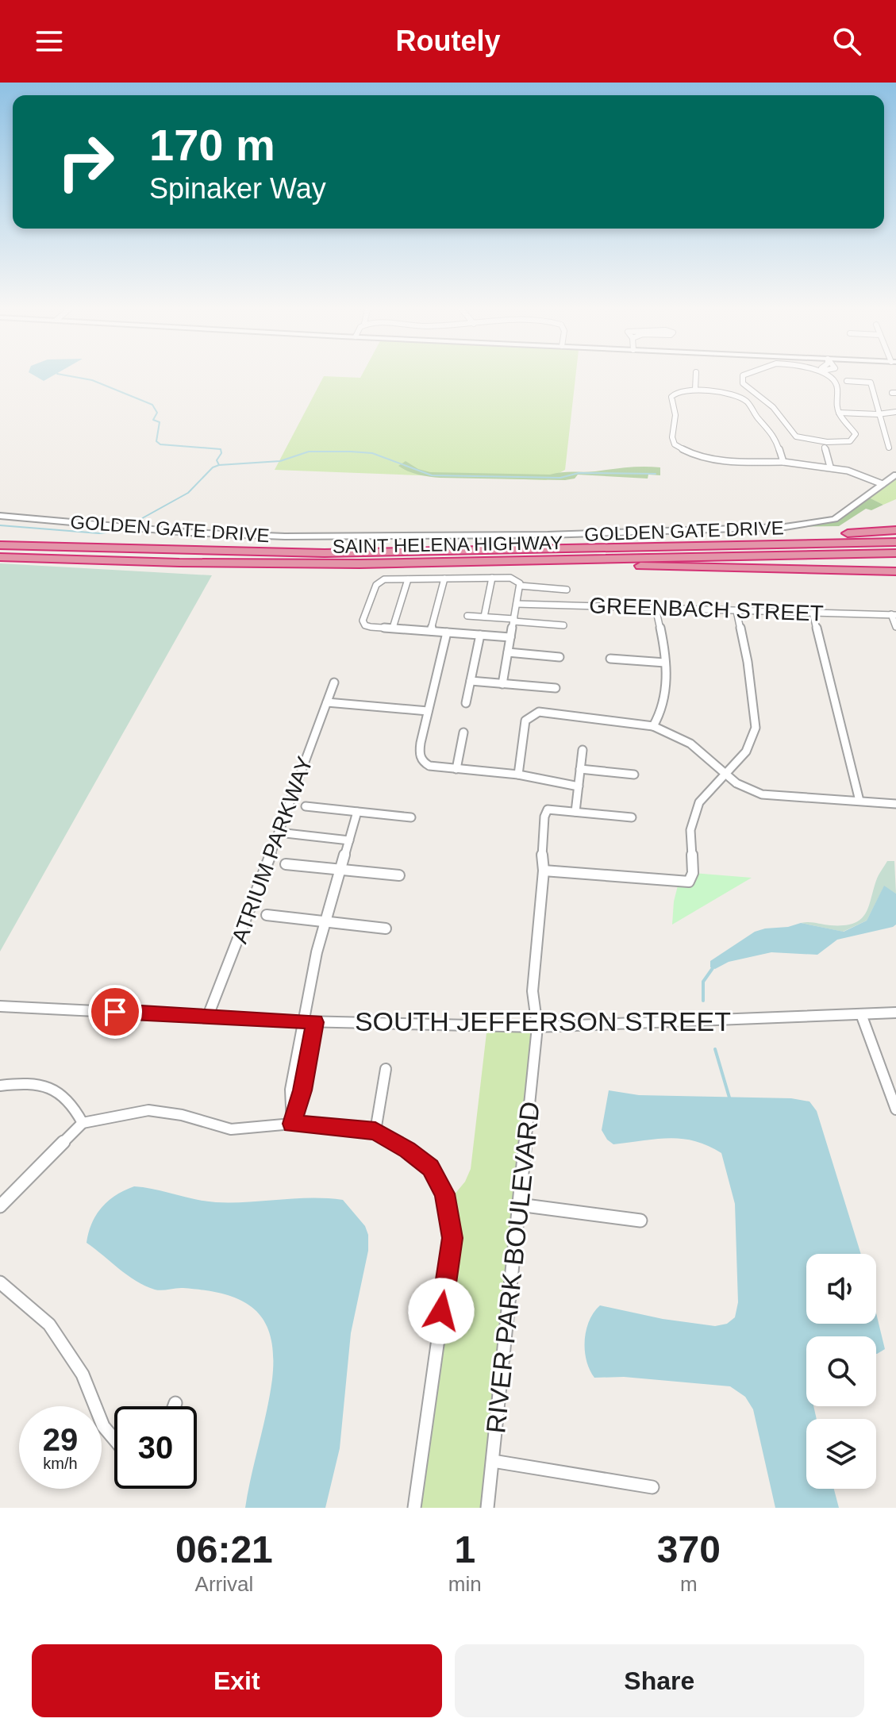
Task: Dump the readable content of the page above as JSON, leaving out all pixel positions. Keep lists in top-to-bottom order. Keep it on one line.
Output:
{"streets":{"highway":["SAINT HELENA HIGHWAY"],"street":["GOLDEN GATE DRIVE","GREENBACH STREET","ATRIUM PARKWAY","SOUTH JEFFERSON STREET","RIVER PARK BOULEVARD"]},"crossings":[["ATRIUM PARKWAY","SOUTH JEFFERSON STREET"],["SOUTH JEFFERSON STREET","RIVER PARK BOULEVARD"]],"page":{"header":"Routely","turn":["170 m","Spinaker Way"],"speed":"29 km/h","limit":"30","eta":["06:21","Arrival","1","min","370","m"],"buttons":["Exit","Share"]}}
